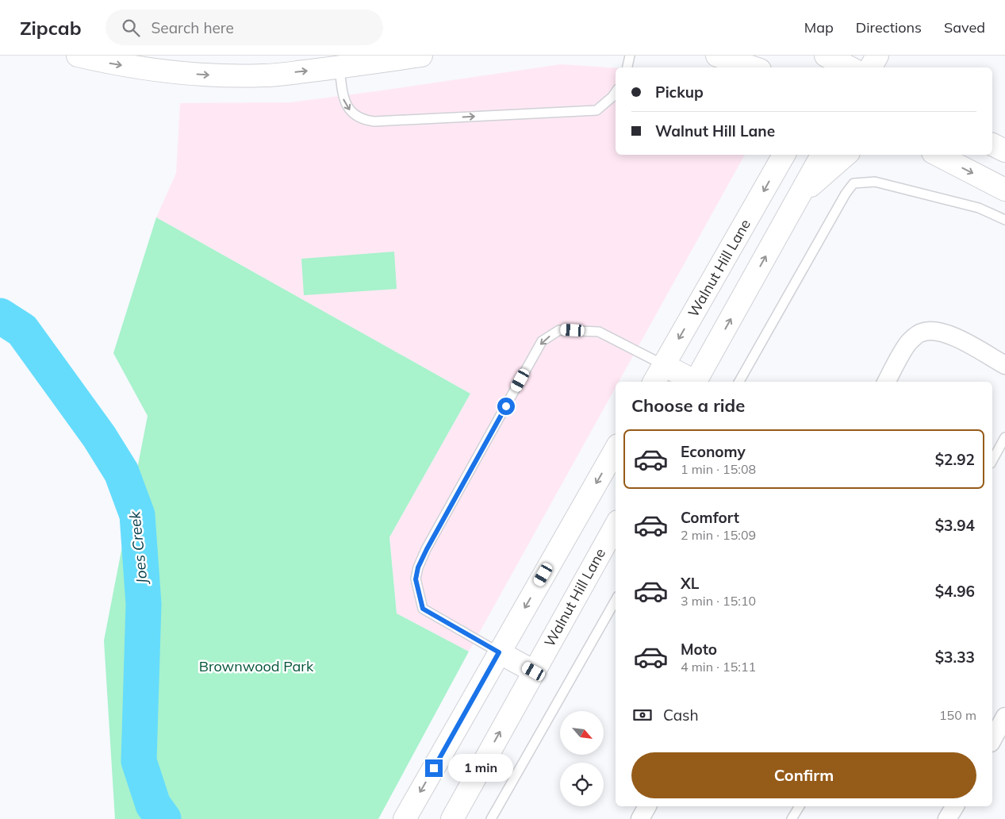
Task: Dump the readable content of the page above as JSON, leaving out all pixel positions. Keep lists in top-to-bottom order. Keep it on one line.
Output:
{"streets":{"main road":["Walnut Hill Lane"]},"water":["Joes Creek"],"parks":["Brownwood Park"],"north":"bottom right","page":{"header":"Zipcab","search":"Search here","nav":["Map","Directions","Saved"],"banner":["Pickup","Walnut Hill Lane"],"heading":"Choose a ride","list":[{"name":"Economy","note":"1 min · 15:08","value":"$2.92"},{"name":"Comfort","note":"2 min · 15:09","value":"$3.94"},{"name":"XL","note":"3 min · 15:10","value":"$4.96"},{"name":"Moto","note":"4 min · 15:11","value":"$3.33"}],"pay":["Cash","150 m"],"buttons":"Confirm","bubble":"1 min"}}
